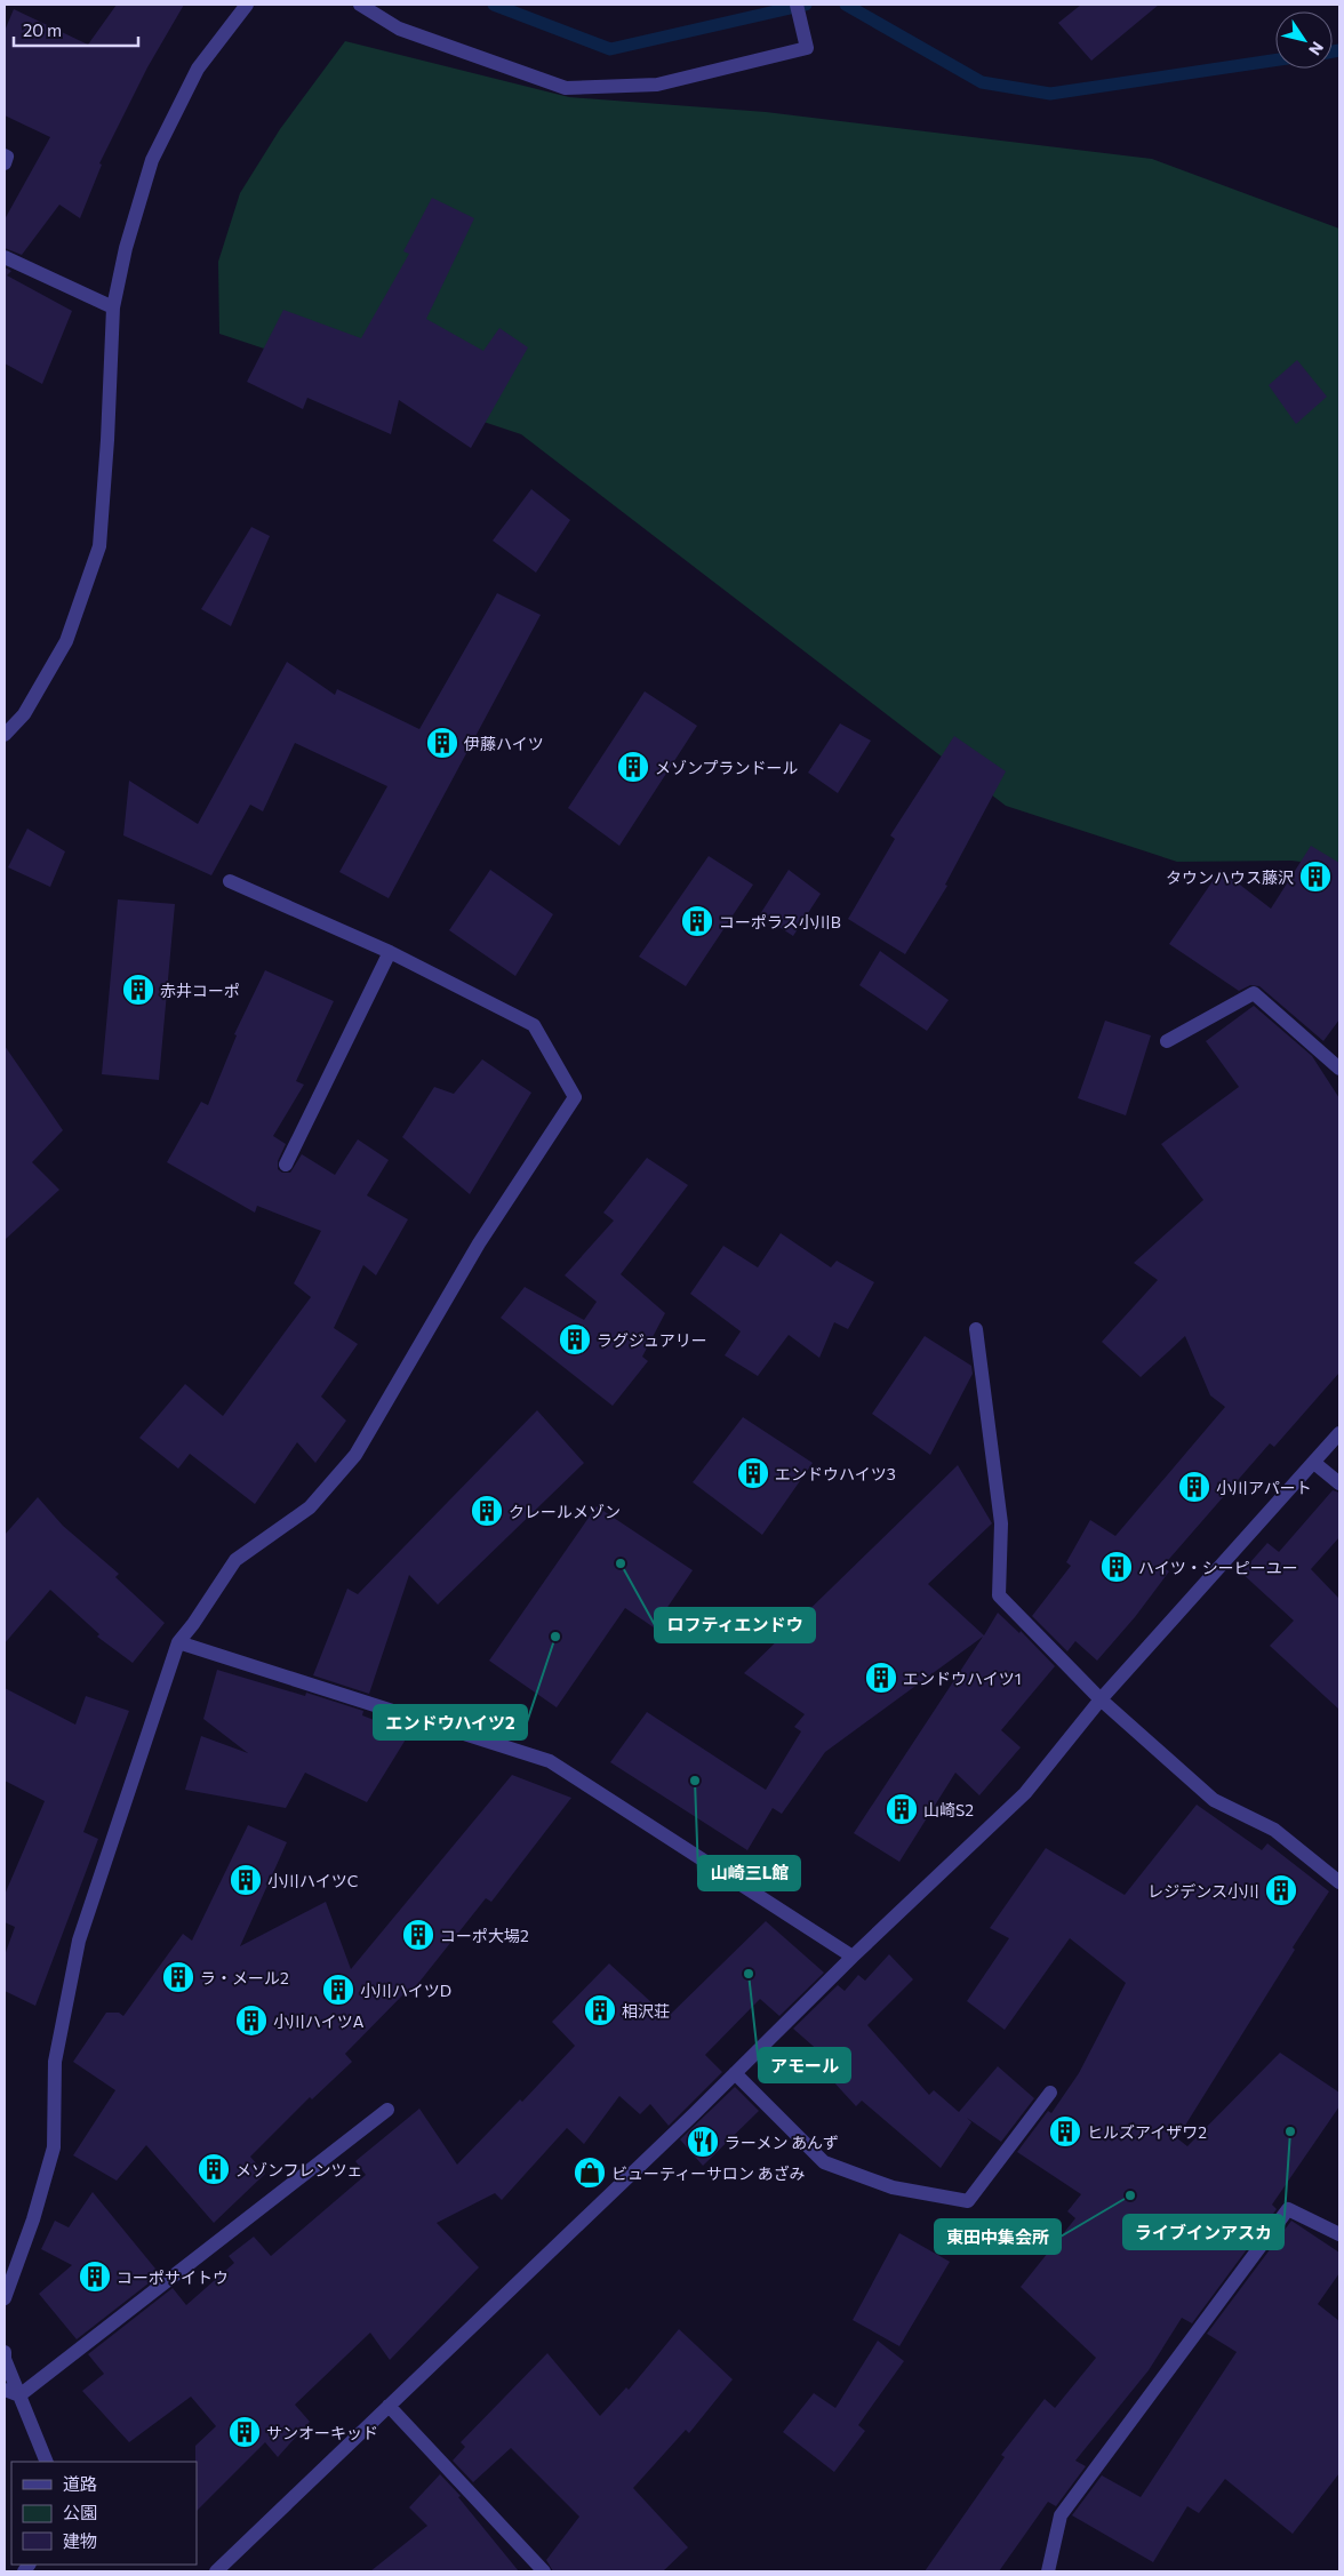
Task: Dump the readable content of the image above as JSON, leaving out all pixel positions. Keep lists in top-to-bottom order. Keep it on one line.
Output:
{"places":{"building":["伊藤ハイツ","メゾンプランドール","タウンハウス藤沢","コーポラス小川B","赤井コーポ","ラグジュアリー","エンドウハイツ3","小川アパート","クレールメゾン","ハイツ・シーピーユー","エンドウハイツ1","山崎S2","小川ハイツC","レジデンス小川","コーポ大場2","ラ・メール2","小川ハイツD","相沢荘","小川ハイツA","ヒルズアイザワ2","メゾンフレンツェ","コーポサイトウ","サンオーキッド"],"other":["ロフティエンドウ","エンドウハイツ2","山崎三L館","アモール","ライブインアスカ","東田中集会所"],"restaurant":["ラーメン あんず"],"shop":["ビューティーサロン あざみ"]},"legend":["道路","公園","建物"],"scale_bar":"20 m","north":"bottom right"}
